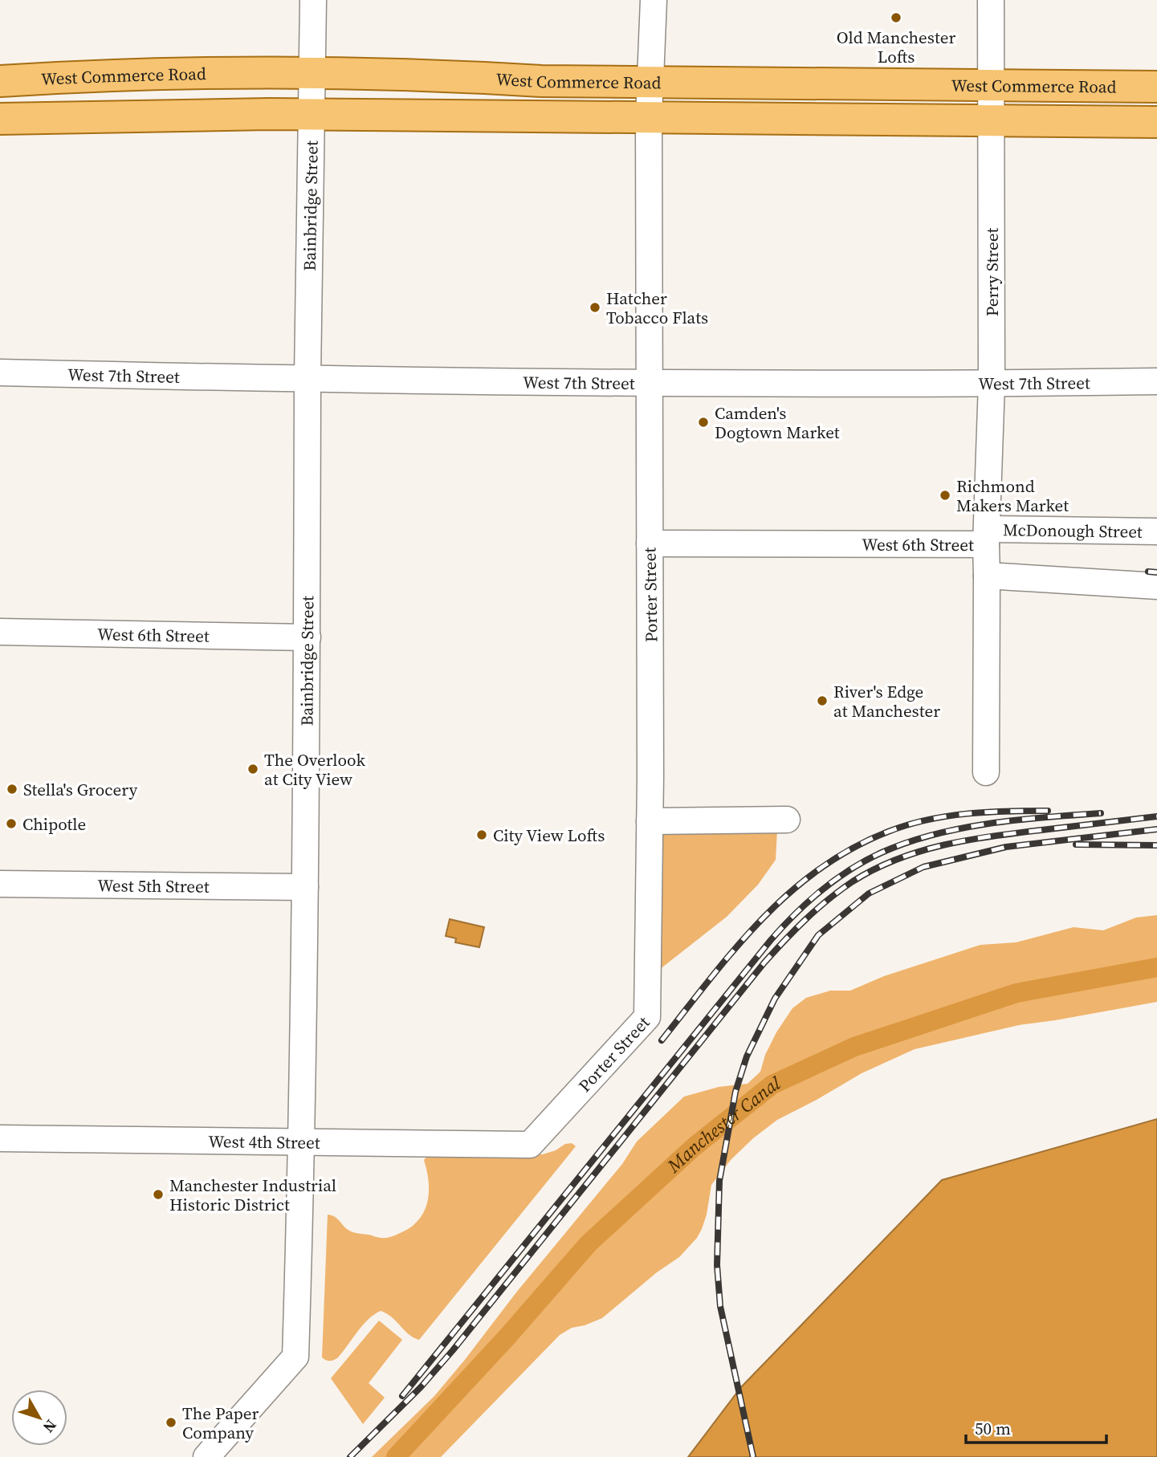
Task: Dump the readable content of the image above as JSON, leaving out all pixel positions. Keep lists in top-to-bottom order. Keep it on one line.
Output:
{"streets":{"main road":["West Commerce Road"],"street":["Bainbridge Street","Perry Street","West 7th Street","McDonough Street","West 6th Street","Porter Street","West 5th Street","West 4th Street"]},"crossings":[["West Commerce Road","Bainbridge Street"],["West Commerce Road","Perry Street"],["West Commerce Road","Porter Street"],["Bainbridge Street","West 7th Street"],["Bainbridge Street","West 6th Street"],["Bainbridge Street","West 5th Street"],["Bainbridge Street","West 4th Street"],["Perry Street","West 7th Street"],["Perry Street","McDonough Street"],["Perry Street","West 6th Street"],["West 7th Street","Porter Street"],["McDonough Street","West 6th Street"],["West 6th Street","Porter Street"],["Porter Street","West 4th Street"]],"water":["Manchester Canal"],"places":["Old Manchester Lofts","Hatcher Tobacco Flats","Camden's Dogtown Market","Richmond Makers Market","River's Edge at Manchester","The Overlook at City View","Stella's Grocery","Chipotle","City View Lofts","Manchester Industrial Historic District","The Paper Company"],"scale_bar":"50 m","north":"bottom right"}
